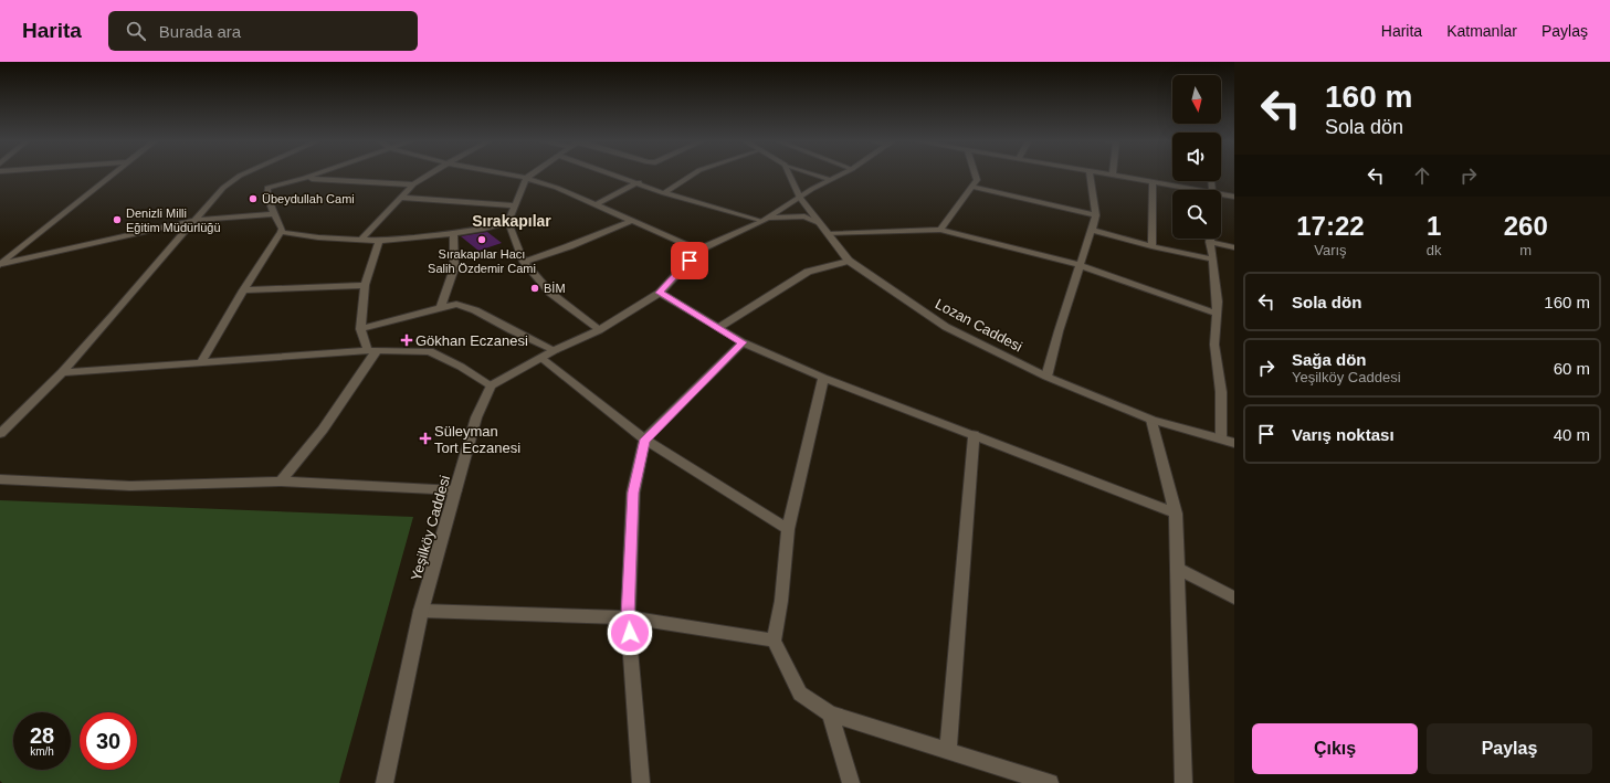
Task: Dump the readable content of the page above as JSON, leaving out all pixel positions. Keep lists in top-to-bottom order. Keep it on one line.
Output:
{"streets":{"street":["Lozan Caddesi","Yeşilköy Caddesi"]},"districts":["Sırakapılar"],"places":{"other":["Übeydullah Cami","Denizli Milli Eğitim Müdürlüğü","Sırakapılar Hacı Salih Özdemir Cami","BİM"],"health":["Gökhan Eczanesi","Süleyman Tort Eczanesi"]},"north":"bottom","page":{"header":"Harita","search":"Burada ara","nav":["Harita","Katmanlar","Paylaş"],"turn":["160 m","Sola dön"],"eta":["17:22","Varış","1","dk","260","m"],"list":[{"name":"Sola dön","value":"160 m"},{"name":"Sağa dön","note":"Yeşilköy Caddesi","value":"60 m"},{"name":"Varış noktası","value":"40 m"}],"speed":"28 km/h","limit":"30","buttons":["Çıkış","Paylaş"]}}
